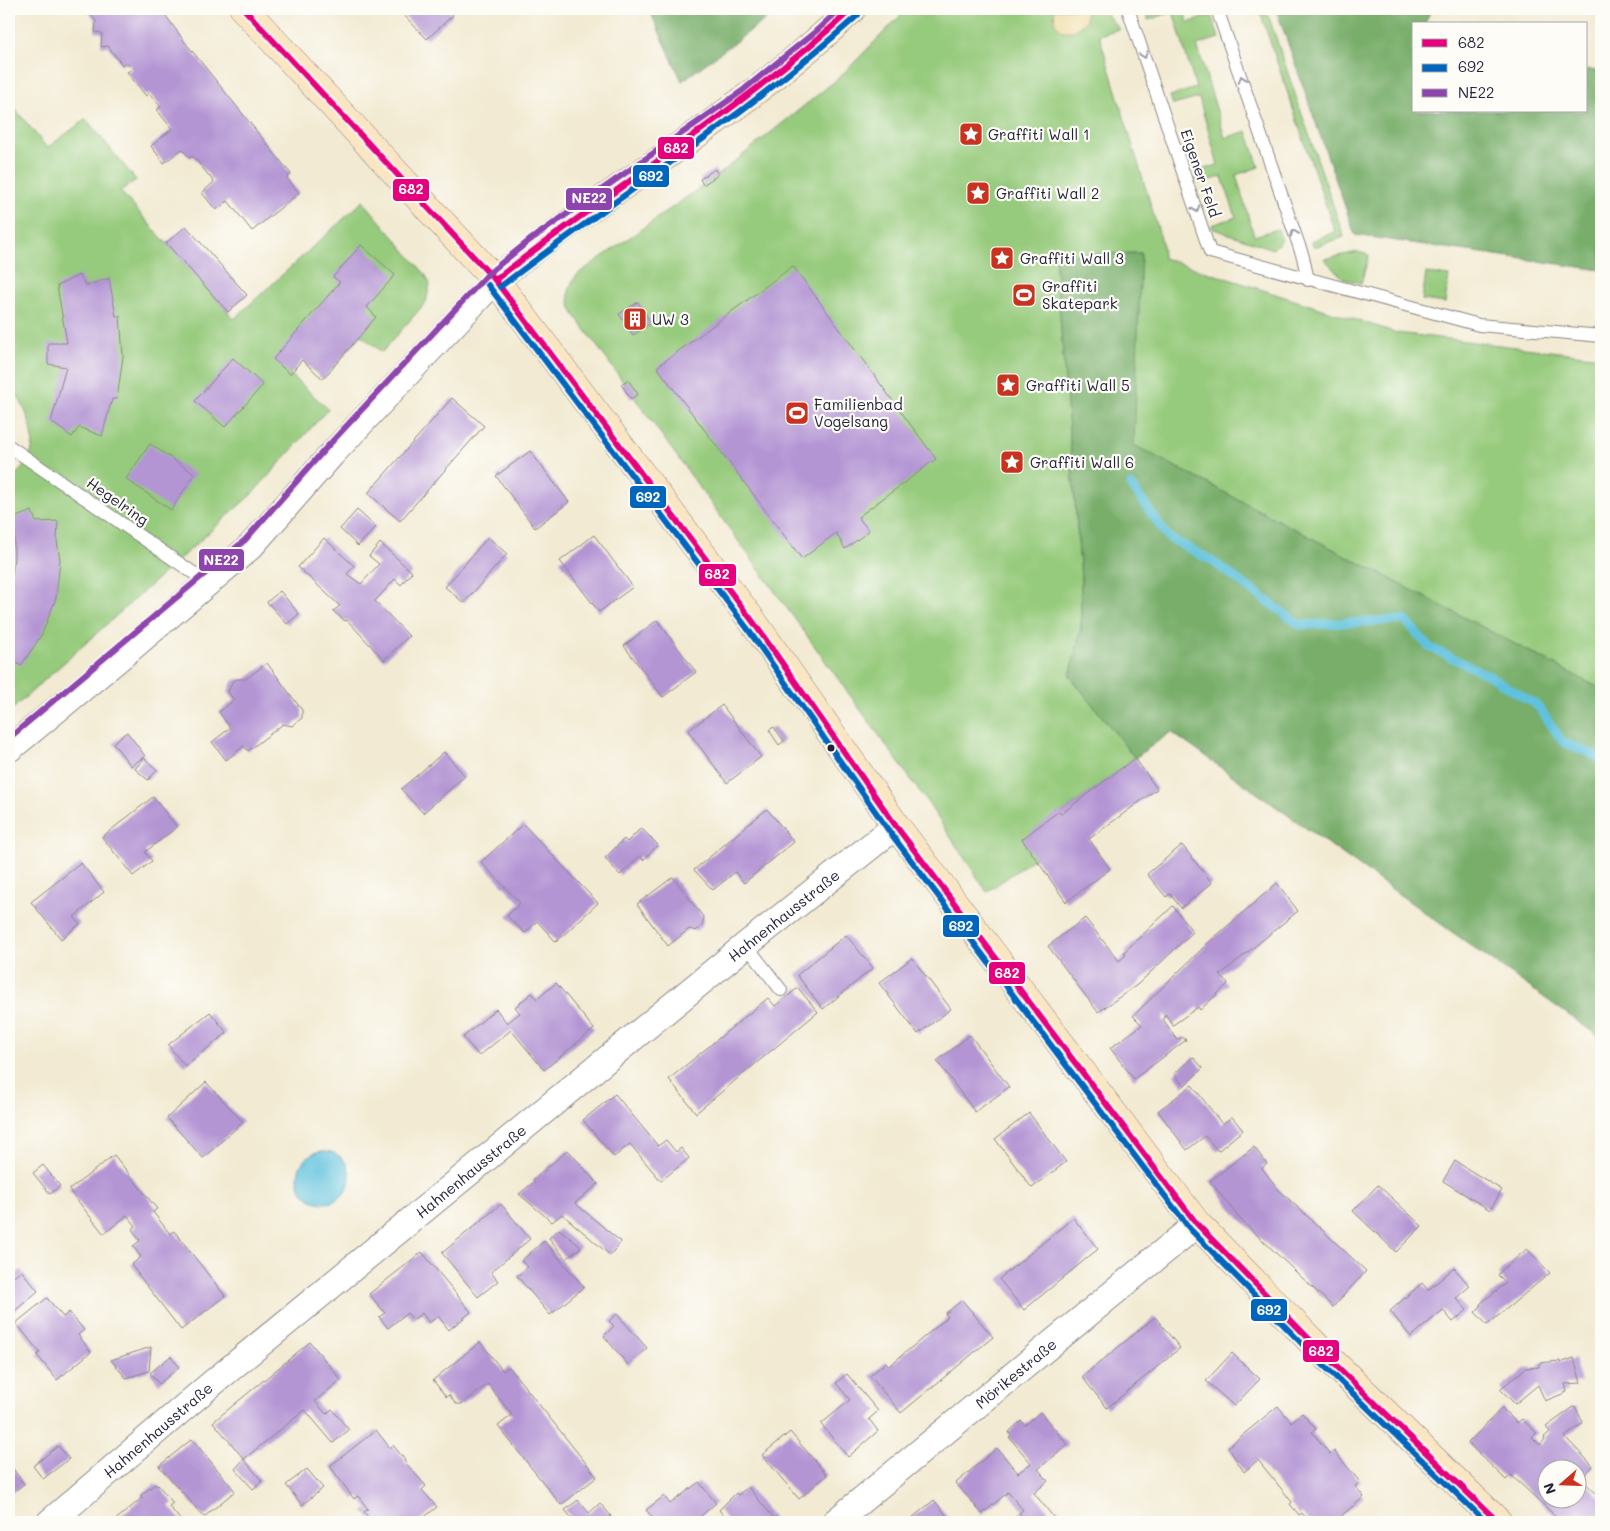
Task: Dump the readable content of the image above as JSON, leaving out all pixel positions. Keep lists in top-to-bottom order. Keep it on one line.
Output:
{"streets":{"street":["Hahnenhausstraße","Mörikestraße"],"lane":["Eigener Feld","Hegelring"]},"places":{"place":["Graffiti Wall 1","Graffiti Wall 2","Graffiti Wall 3","Graffiti Wall 5","Graffiti Wall 6"],"sports":["Graffiti Skatepark","Familienbad Vogelsang"],"building":["UW 3"]},"lines":["transit line 682","transit line NE22","transit line 692"],"legend":["682","692","NE22"],"north":"left"}
